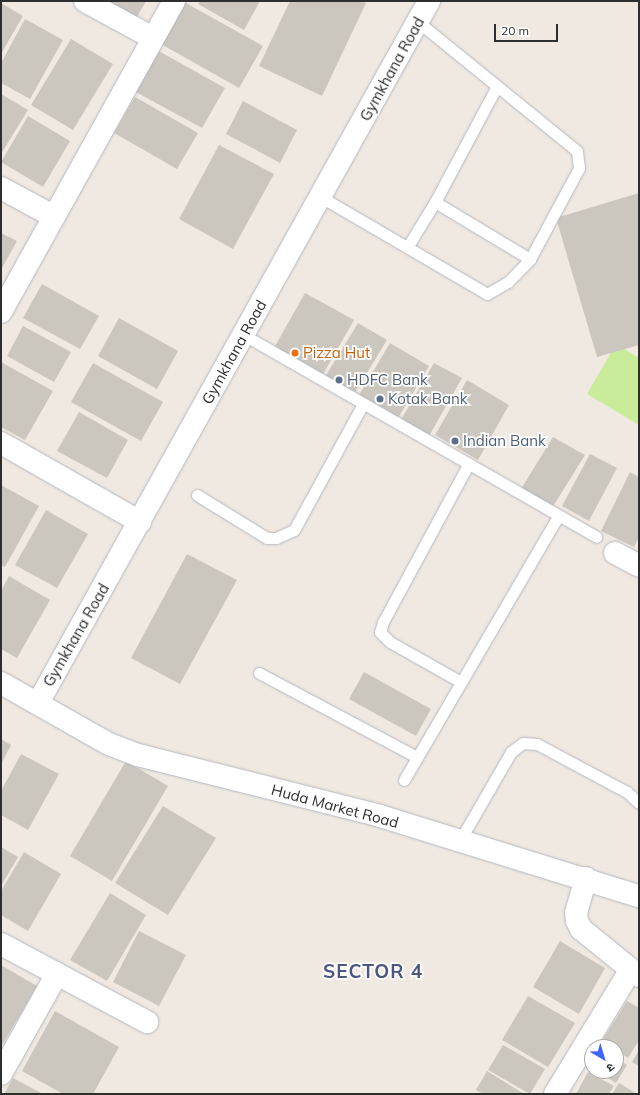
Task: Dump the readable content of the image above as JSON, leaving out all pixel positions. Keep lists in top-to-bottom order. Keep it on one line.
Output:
{"streets":{"street":["Gymkhana Road","Huda Market Road"]},"crossings":[["Gymkhana Road","Huda Market Road"]],"districts":["SECTOR 4"],"places":["Pizza Hut","HDFC Bank","Kotak Bank","Indian Bank"],"scale_bar":"20 m","north":"bottom right"}
